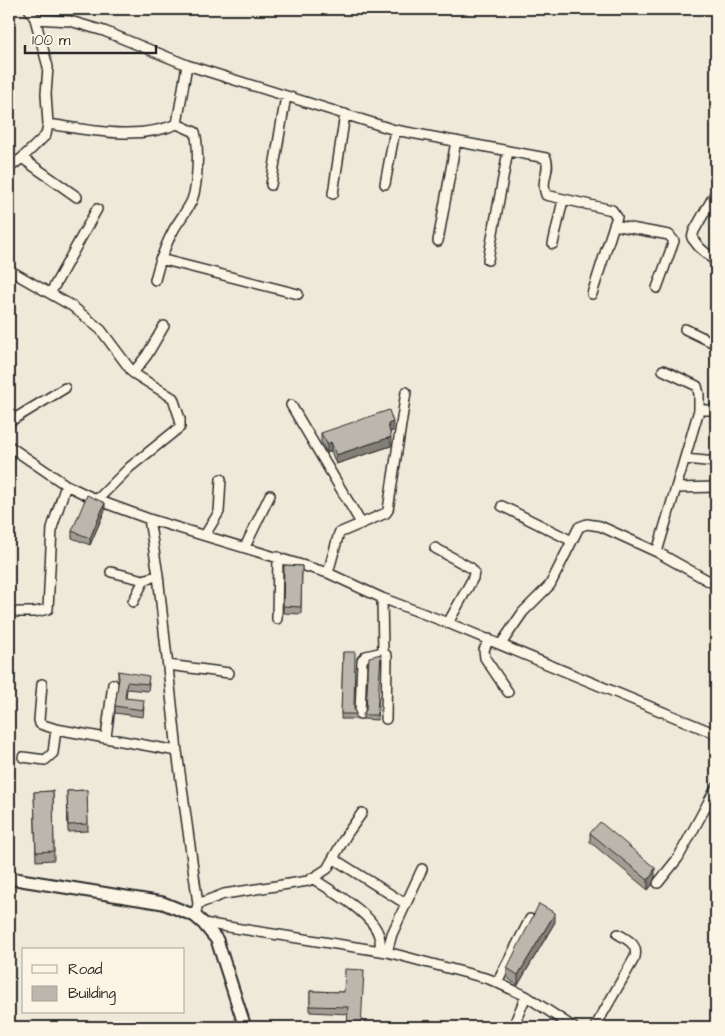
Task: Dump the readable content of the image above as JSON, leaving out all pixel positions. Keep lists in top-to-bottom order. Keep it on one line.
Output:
{"legend":["Road","Building"],"scale_bar":"100 m"}
